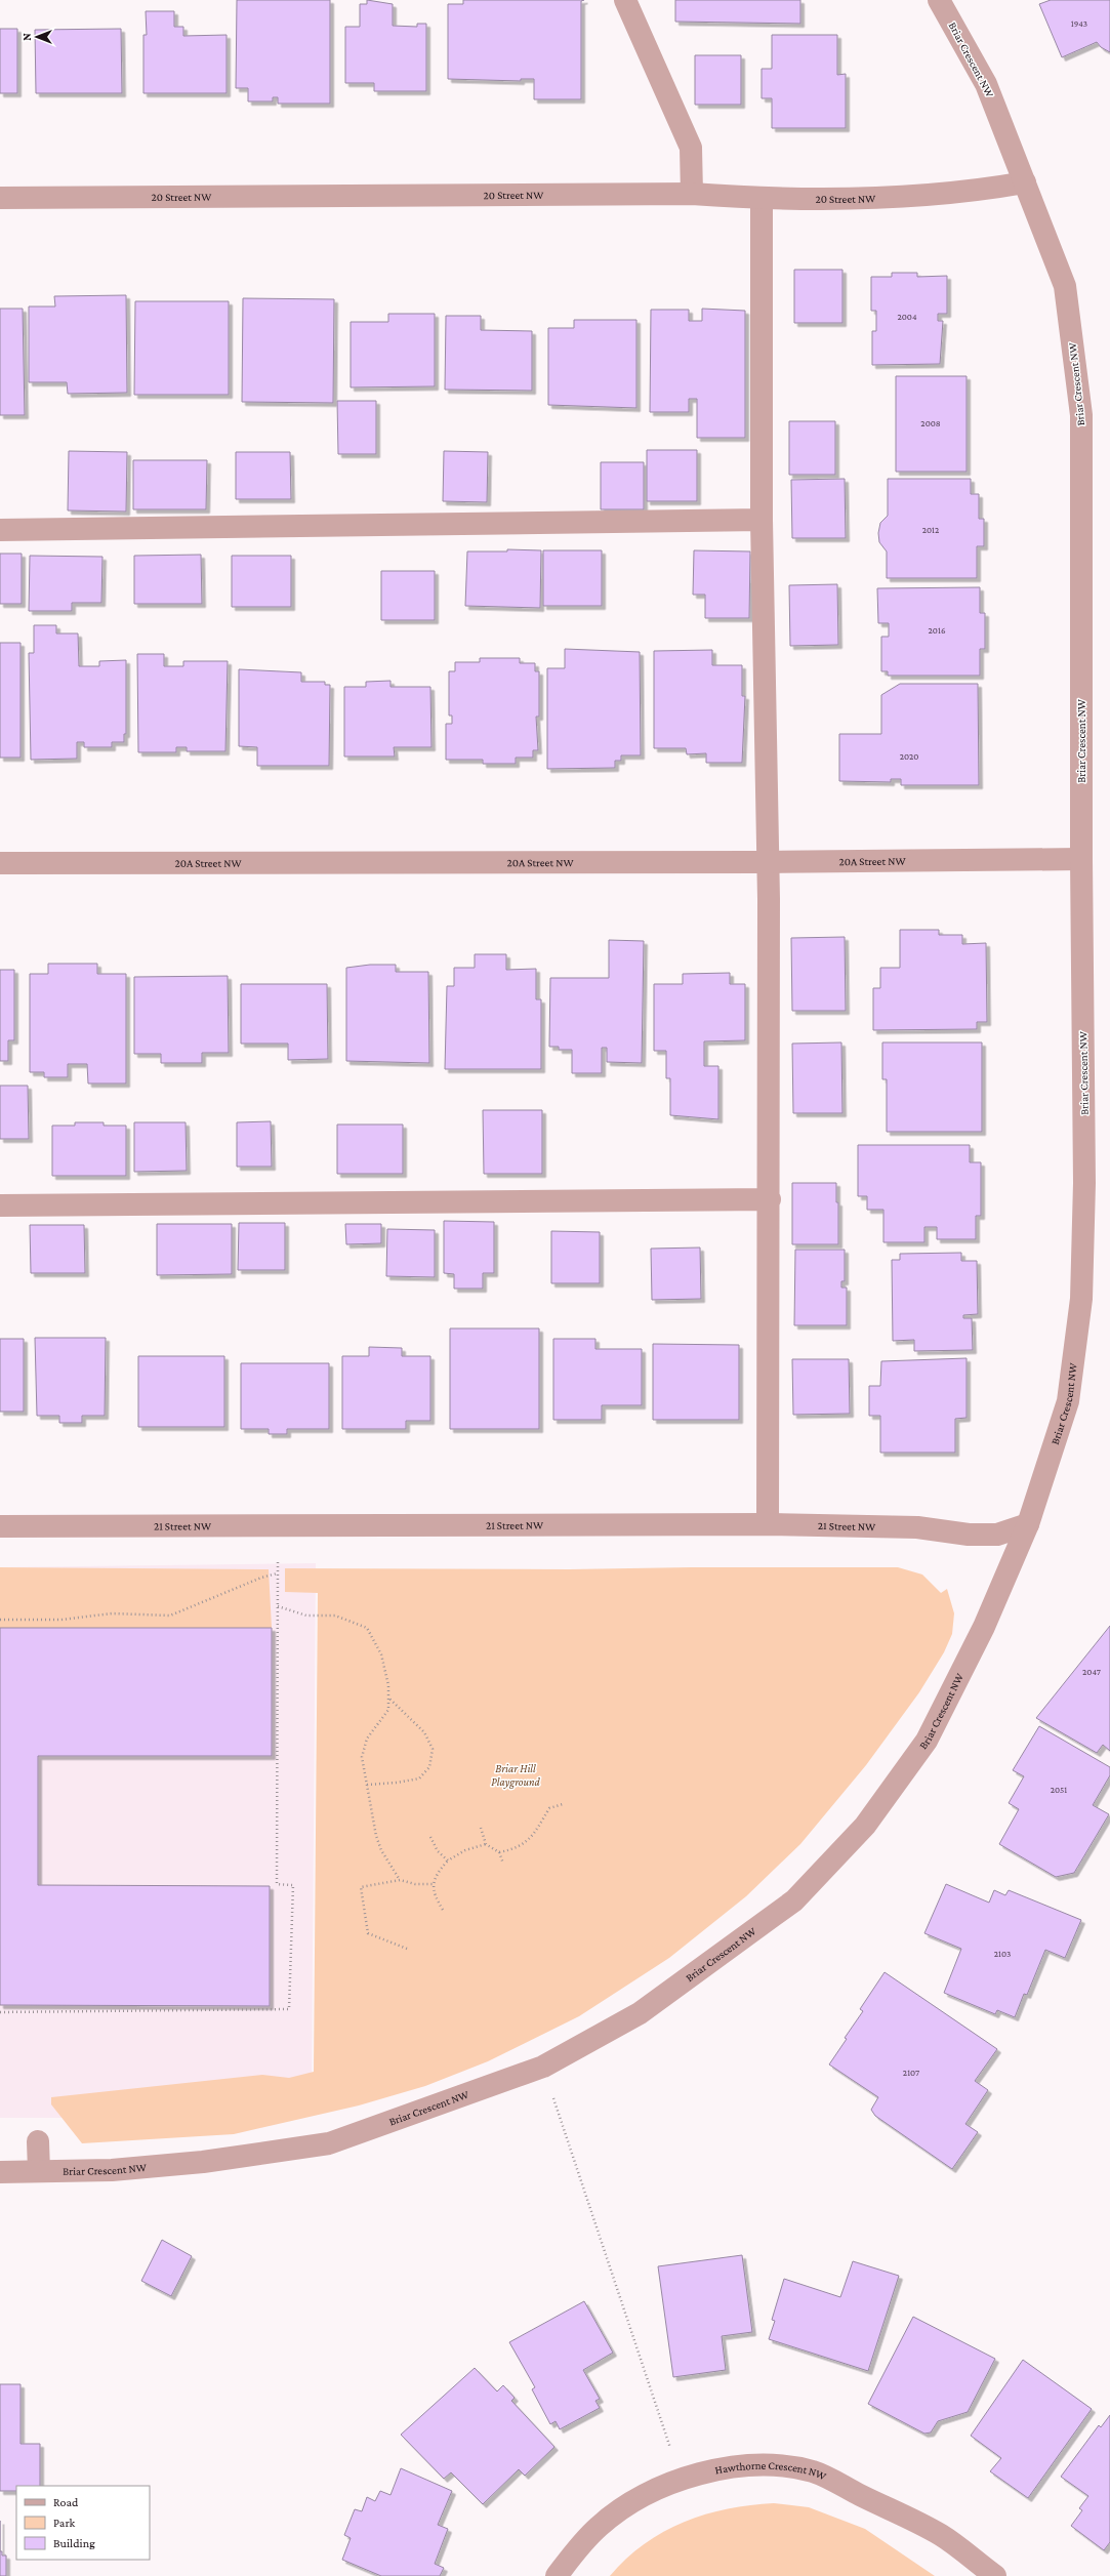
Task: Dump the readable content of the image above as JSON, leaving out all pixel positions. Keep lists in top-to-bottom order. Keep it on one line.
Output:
{"streets":{"street":["Briar Crescent NW","20 Street NW","20A Street NW","21 Street NW","Hawthorne Crescent NW"]},"crossings":[["Briar Crescent NW","20 Street NW"],["Briar Crescent NW","20A Street NW"],["Briar Crescent NW","21 Street NW"]],"parks":["Briar Hill Playground"],"house_numbers":["1943","2004","2008","2012","2016","2020","2047","2051","2103","2107"],"legend":["Road","Park","Building"],"north":"left"}
